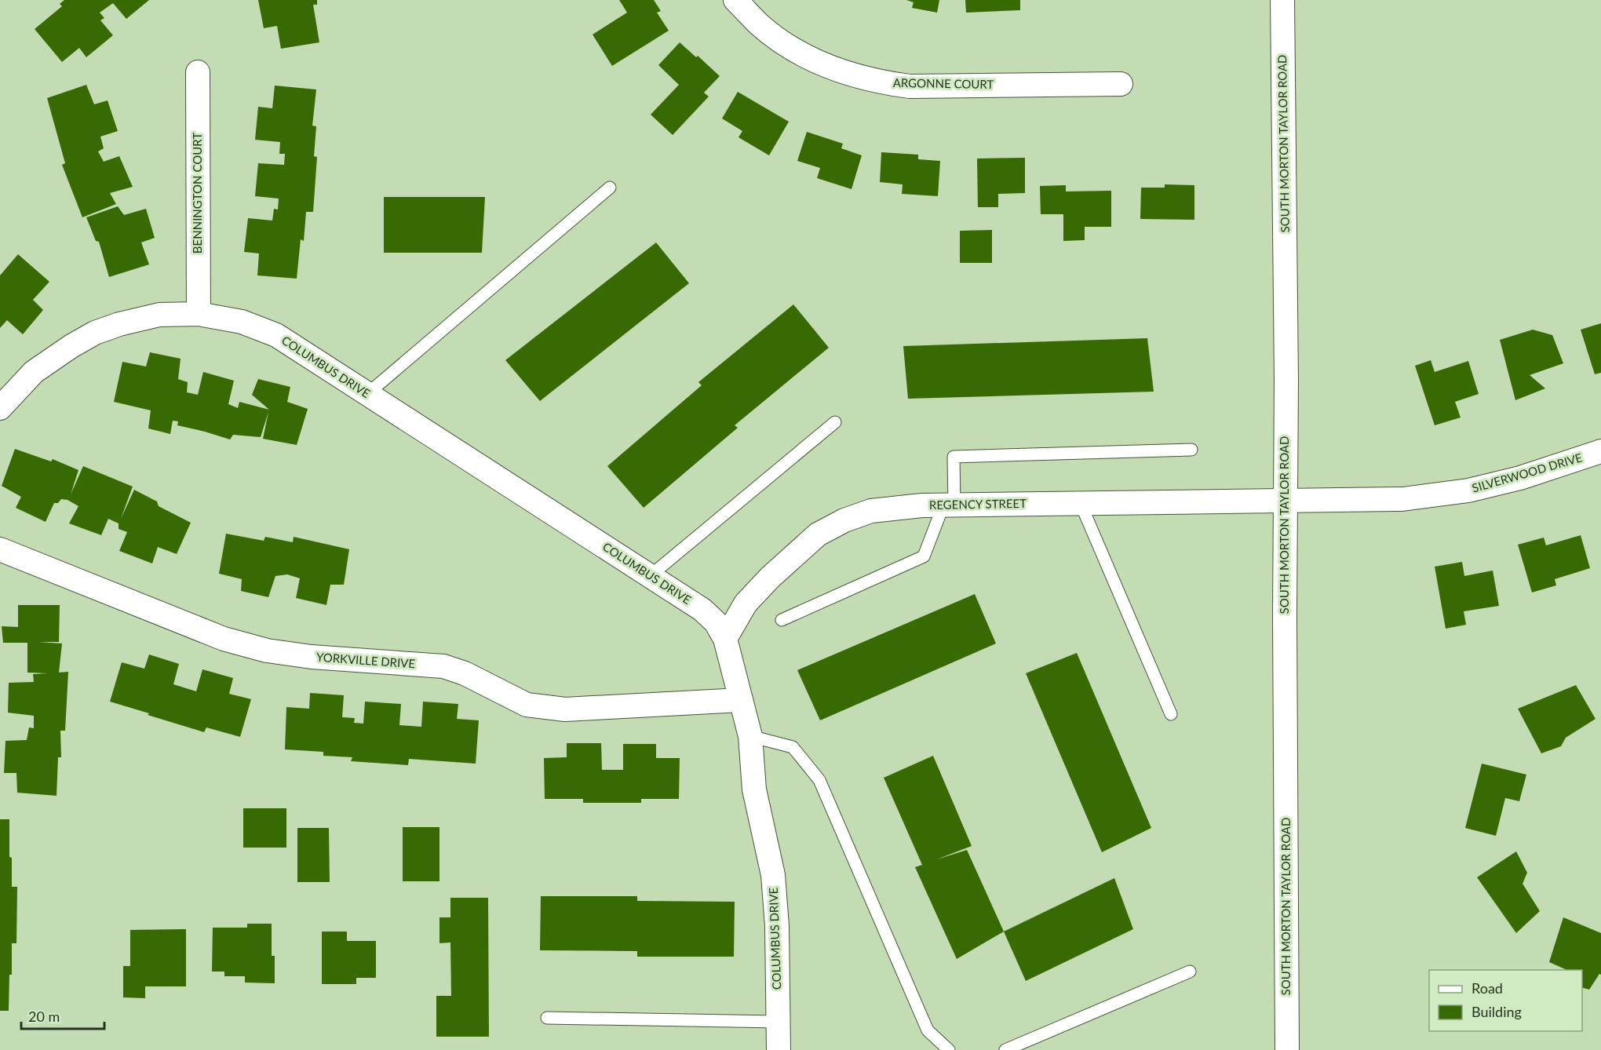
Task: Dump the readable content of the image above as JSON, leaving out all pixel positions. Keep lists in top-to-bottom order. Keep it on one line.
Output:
{"streets":{"street":["ARGONNE COURT","SOUTH MORTON TAYLOR ROAD","BENNINGTON COURT","COLUMBUS DRIVE","SILVERWOOD DRIVE","REGENCY STREET","YORKVILLE DRIVE"]},"crossings":[["SOUTH MORTON TAYLOR ROAD","SILVERWOOD DRIVE"],["SOUTH MORTON TAYLOR ROAD","REGENCY STREET"],["BENNINGTON COURT","COLUMBUS DRIVE"],["COLUMBUS DRIVE","REGENCY STREET"],["COLUMBUS DRIVE","YORKVILLE DRIVE"],["SILVERWOOD DRIVE","REGENCY STREET"]],"legend":["Road","Building"],"scale_bar":"20 m"}
